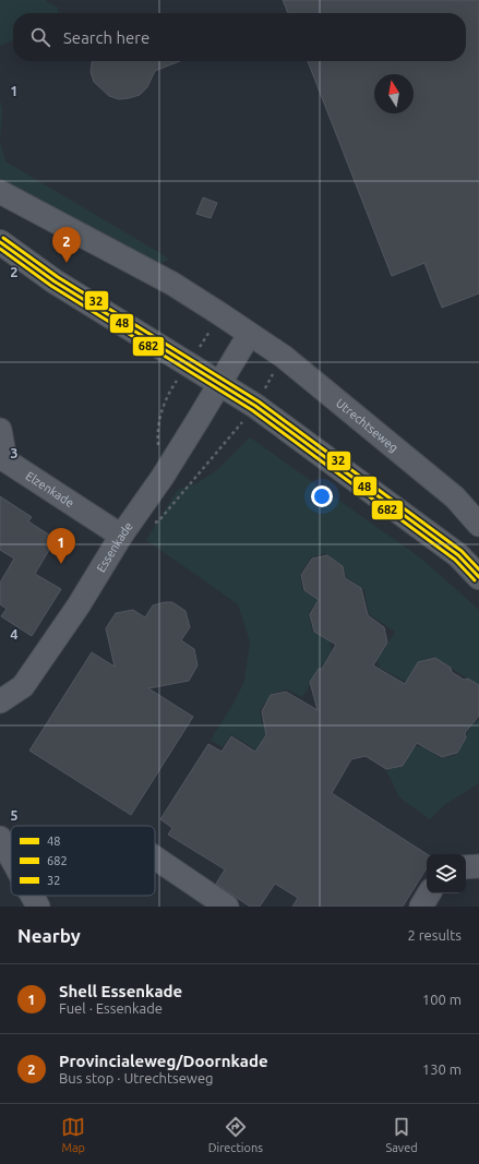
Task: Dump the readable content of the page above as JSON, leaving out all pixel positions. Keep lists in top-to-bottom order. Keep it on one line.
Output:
{"streets":{"street":["Utrechtseweg","Elzenkade","Essenkade"]},"crossings":[["Elzenkade","Essenkade"]],"lines":["transit line 32","transit line 48","transit line 682"],"legend":["48","682","32"],"north":"top","page":{"search":"Search here","pins":["2","1"],"heading":["Nearby","2 results"],"list":[{"mark":"1","name":"Shell Essenkade","note":"Fuel · Essenkade","value":"100 m"},{"mark":"2","name":"Provincialeweg/Doornkade","note":"Bus stop · Utrechtseweg","value":"130 m"}],"nav":["Map","Directions","Saved"]},"grid":{"rows":["1","2","3","4","5"]}}
